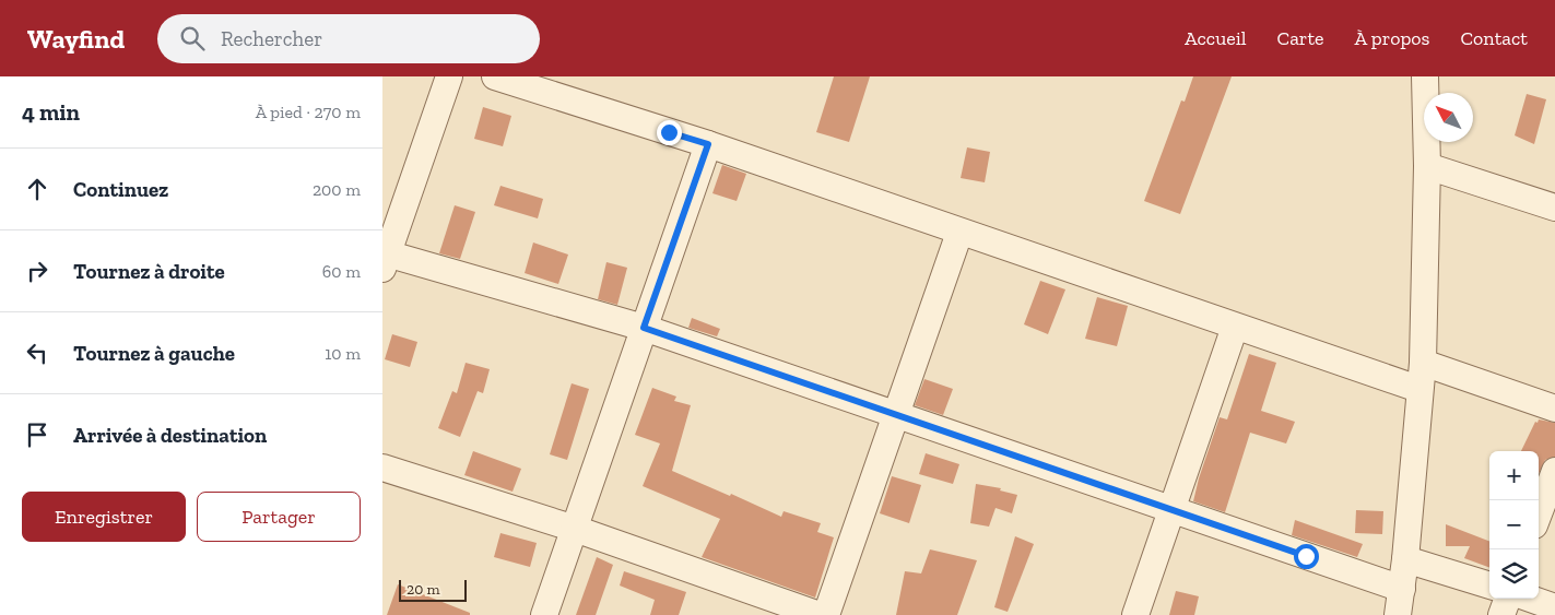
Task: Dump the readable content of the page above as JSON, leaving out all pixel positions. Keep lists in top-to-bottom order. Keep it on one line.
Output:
{"scale_bar":"20 m","north":"top left","page":{"header":"Wayfind","search":"Rechercher","nav":["Accueil","Carte","À propos","Contact"],"heading":["4 min","À pied · 270 m"],"list":[["Continuez","200 m"],["Tournez à droite","60 m"],["Tournez à gauche","10 m"],"Arrivée à destination"],"map_buttons":["+","−"],"buttons":["Enregistrer","Partager"],"scale":"20 m"}}
